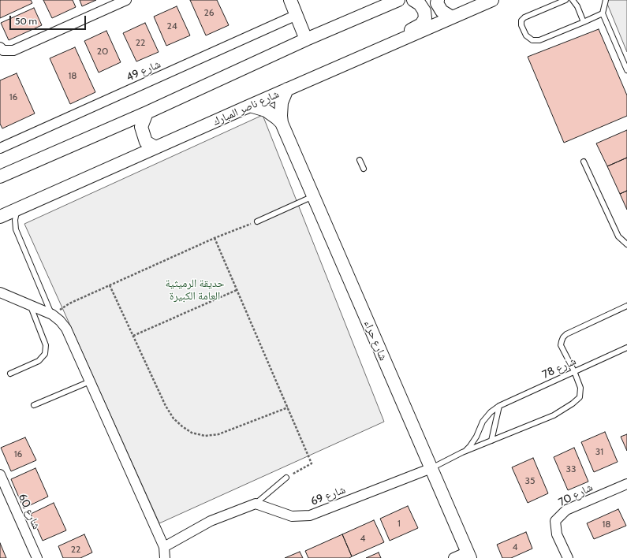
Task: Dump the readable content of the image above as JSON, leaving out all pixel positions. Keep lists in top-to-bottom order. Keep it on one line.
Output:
{"streets":{"street":["شارع 49","شارع ناصر المبارك","شارع حراء","شارع 70","شارع 69","شارع 60"],"lane":["شارع 78"]},"crossings":[["شارع ناصر المبارك","شارع حراء"],["شارع حراء","شارع 78"],["شارع حراء","شارع 69"],["شارع 78","شارع 69"]],"parks":["حديقة الرميثية العامة الكبيرة"],"house_numbers":["26","24","22","20","18","16","31","16","33","35","1","18","4","4","22"],"scale_bar":"50 m"}
